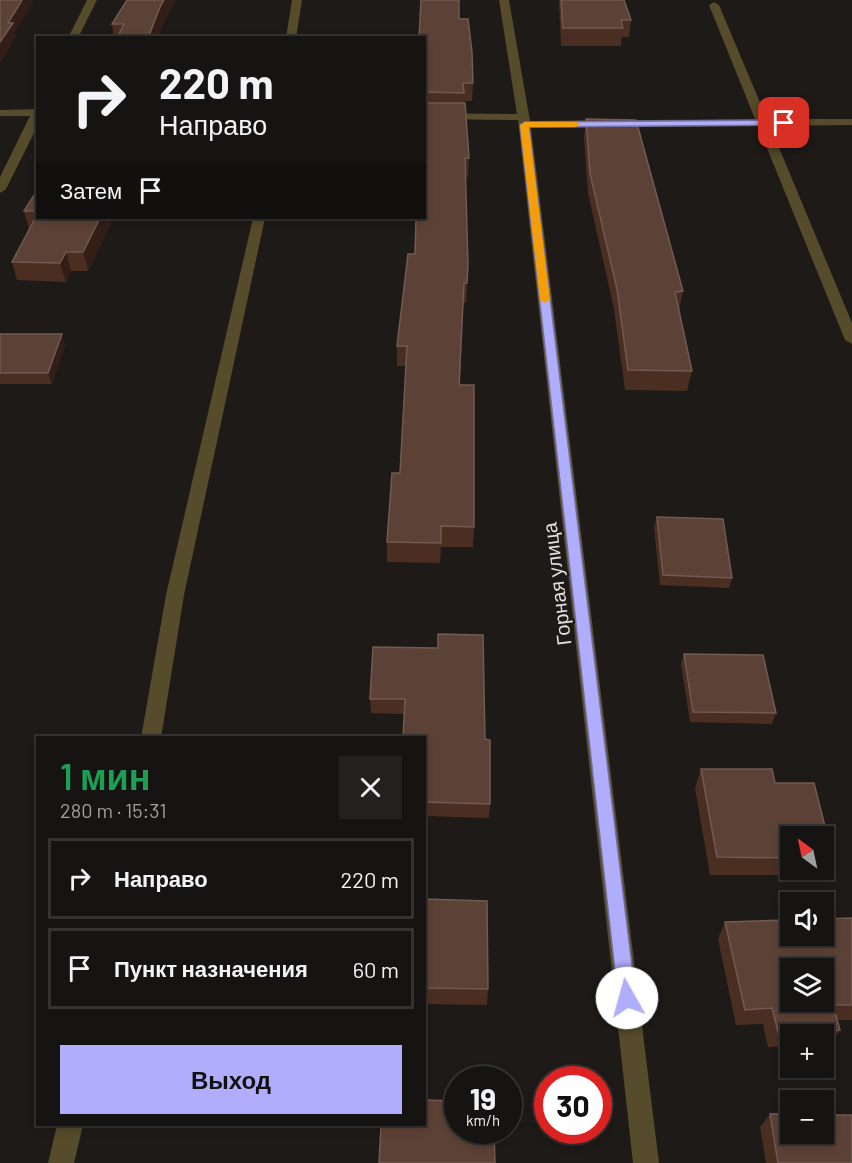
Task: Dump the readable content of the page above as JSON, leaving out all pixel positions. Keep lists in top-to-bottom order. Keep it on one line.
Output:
{"streets":{"street":["Горная улица"]},"north":"top left","page":{"turn":["220 m","Направо"],"then":"Затем","heading":["1 мин","280 m · 15:31"],"map_buttons":["+","−"],"list":[{"name":"Направо","value":"220 m"},{"name":"Пункт назначения","value":"60 m"}],"buttons":"Выход","speed":"19 km/h","limit":"30"}}
